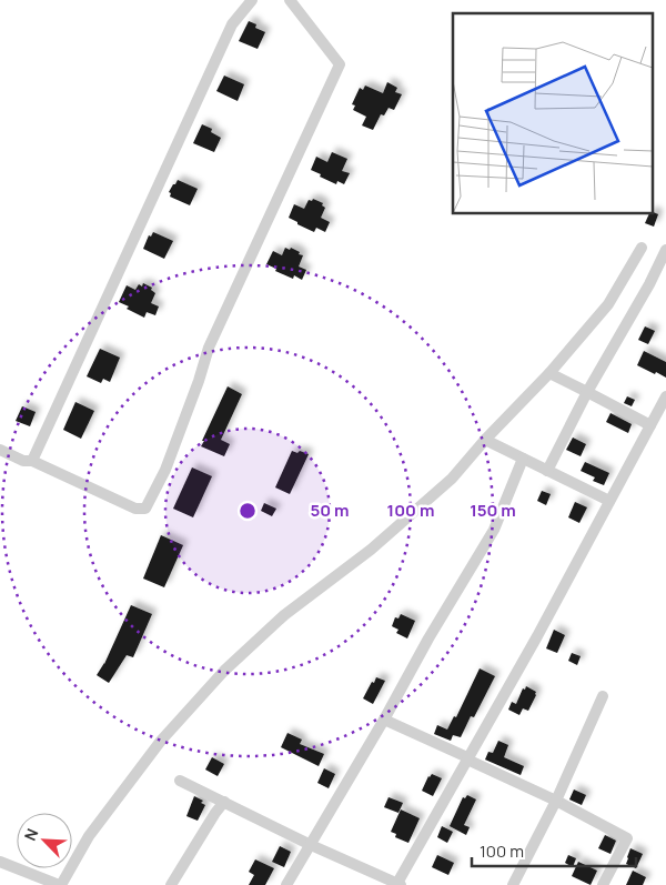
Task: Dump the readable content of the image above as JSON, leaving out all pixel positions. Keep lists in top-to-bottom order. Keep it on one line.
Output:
{"scale_bar":"100 m","north":"top left","rings":["50 m","100 m","150 m"]}
